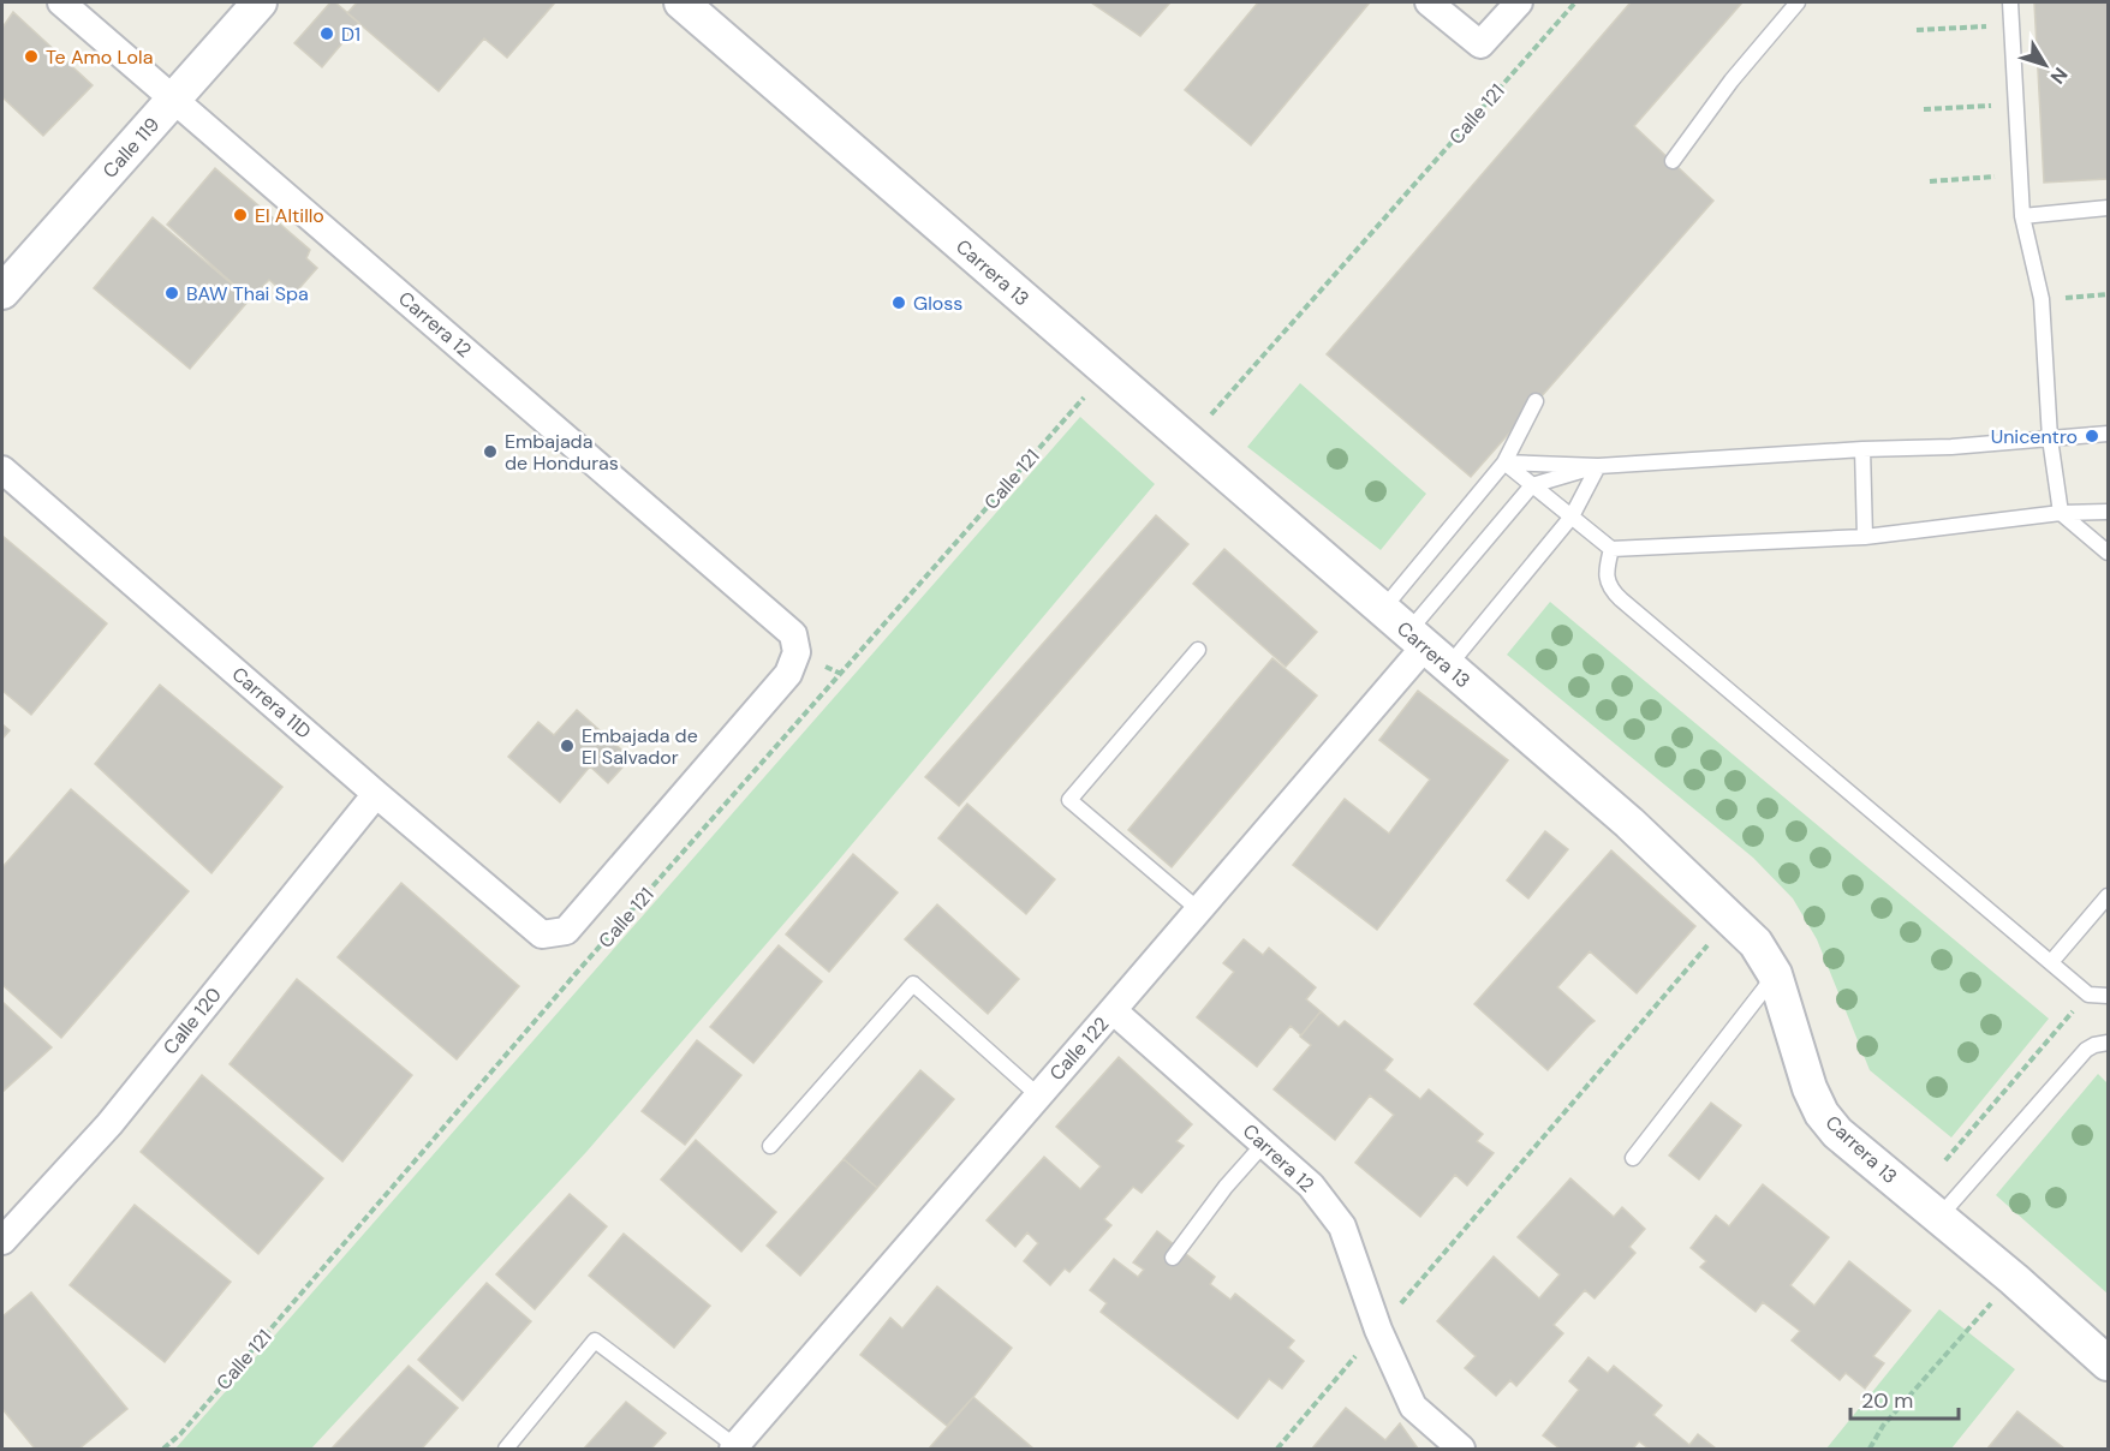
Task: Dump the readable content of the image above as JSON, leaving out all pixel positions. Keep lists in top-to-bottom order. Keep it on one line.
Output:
{"streets":{"street":["Calle 121","Calle 119","Carrera 13","Carrera 12","Carrera 11D","Calle 120","Calle 122"]},"crossings":[["Calle 121","Carrera 12"],["Calle 121","Carrera 11D"],["Calle 119","Carrera 12"],["Carrera 13","Calle 122"],["Carrera 12","Calle 122"],["Carrera 11D","Calle 120"]],"places":["D1","Te Amo Lola","El Altillo","BAW Thai Spa","Gloss","Unicentro","Embajada de Honduras","Embajada de El Salvador"],"scale_bar":"20 m","north":"bottom right"}
